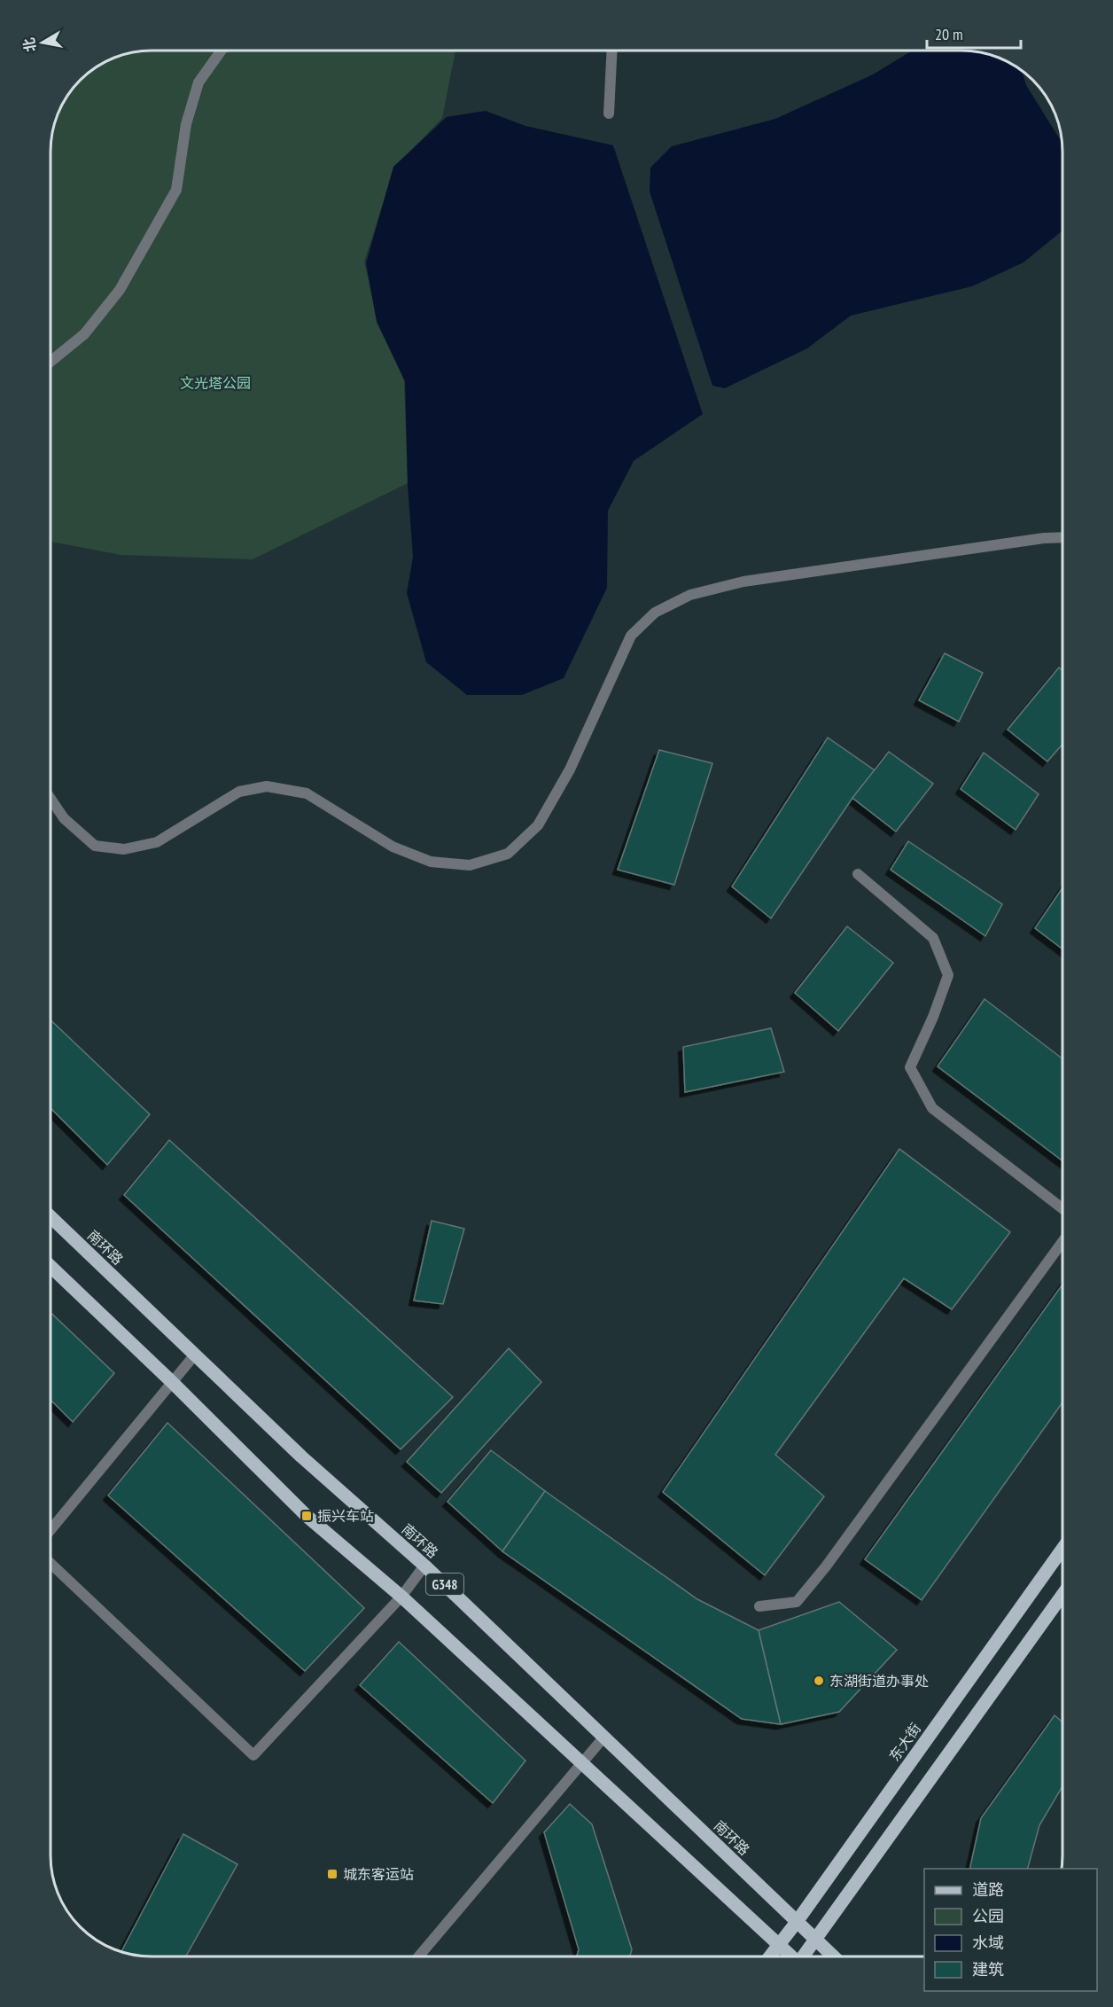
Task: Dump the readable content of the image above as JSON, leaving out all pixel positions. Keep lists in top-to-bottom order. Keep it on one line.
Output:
{"streets":{"main road":["南环路","G348","东大街"]},"crossings":[["南环路","东大街"],["G348","东大街"]],"parks":["文光塔公园"],"places":{"transit":["振兴车站","城东客运站"],"other":["东湖街道办事处"]},"legend":["道路","公园","水域","建筑"],"scale_bar":"20 m","north":"left"}
